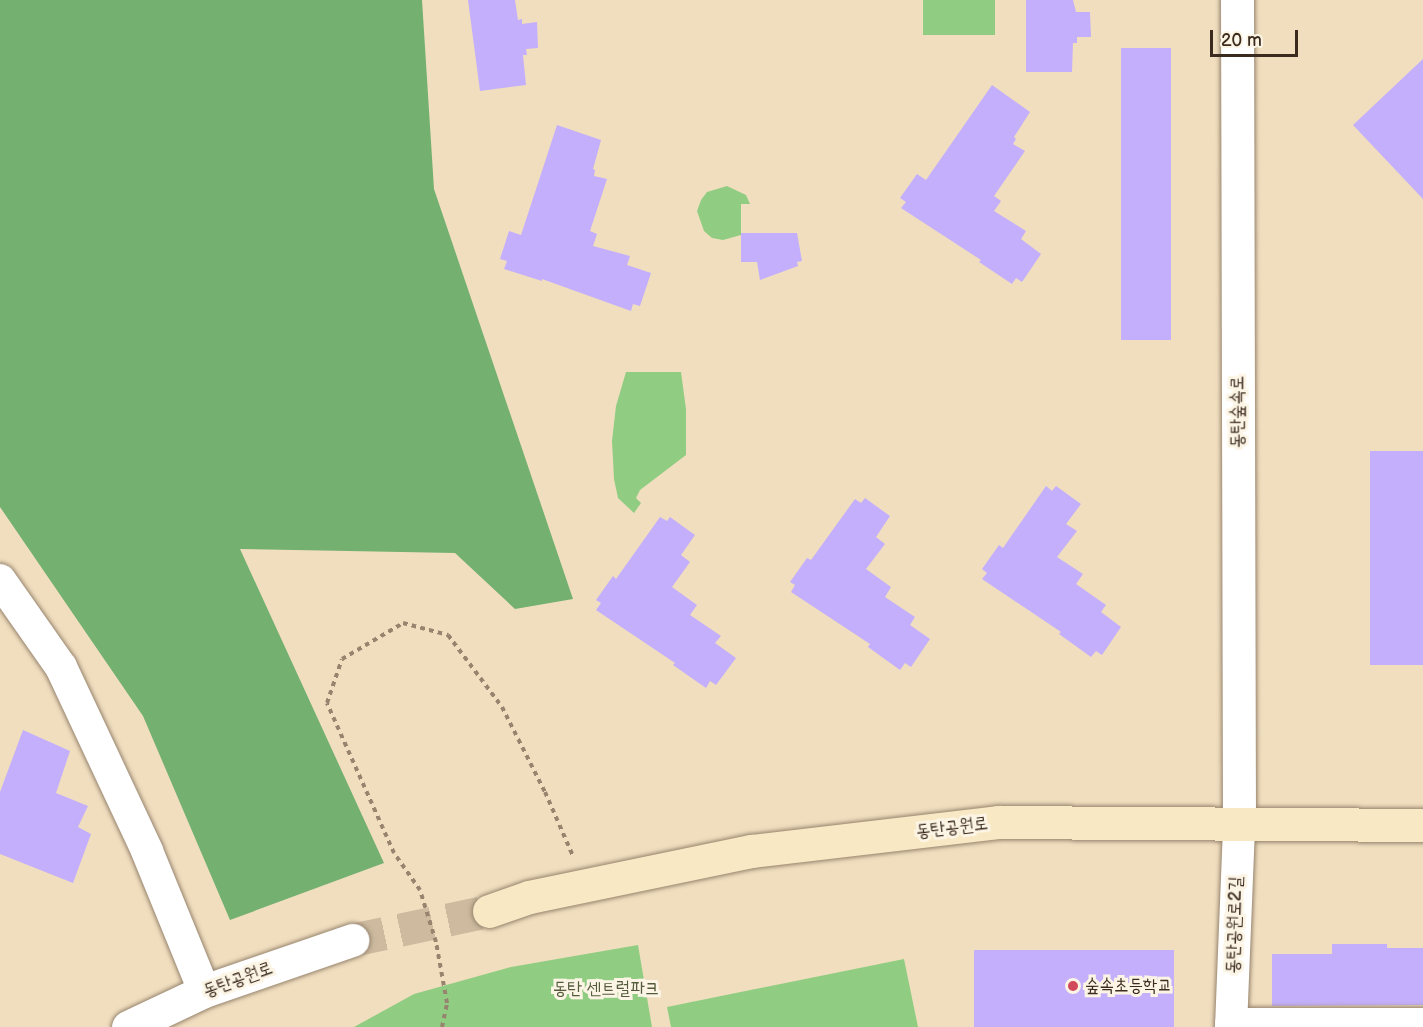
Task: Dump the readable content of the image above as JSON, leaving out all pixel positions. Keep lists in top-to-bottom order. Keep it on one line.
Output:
{"streets":{"main road":["동탄공원로"],"street":["동탄숲속로","동탄공원로2길"]},"crossings":[["동탄숲속로","동탄공원로"],["동탄숲속로","동탄공원로2길"],["동탄공원로","동탄공원로2길"]],"parks":["동탄 센트럴파크"],"places":["숲속초등학교"],"scale_bar":"20 m"}
